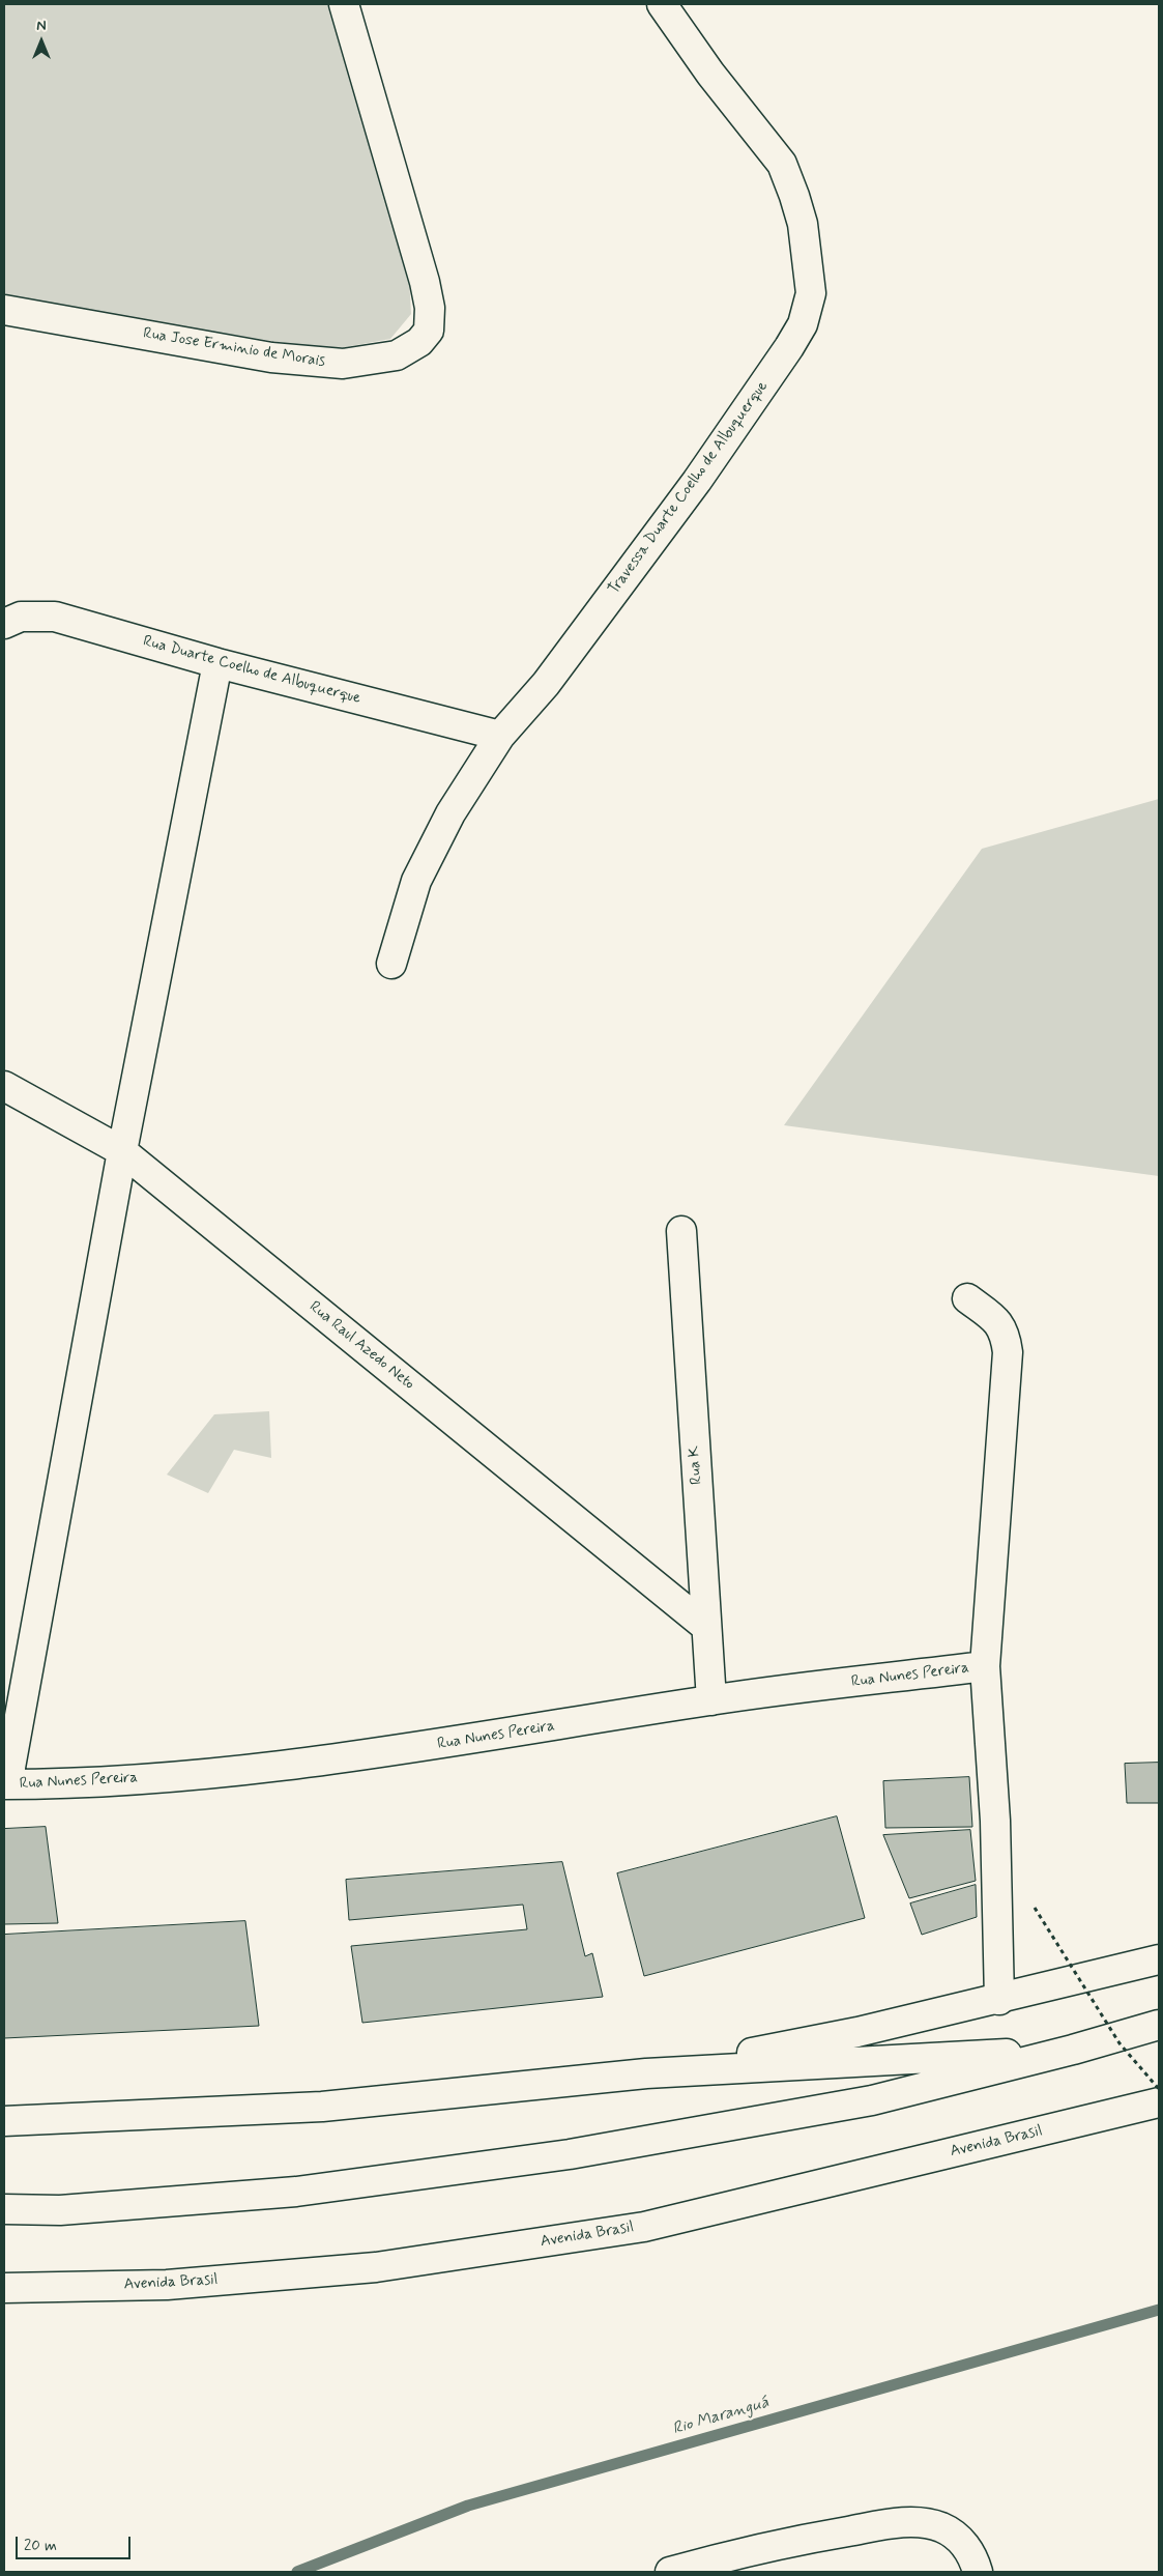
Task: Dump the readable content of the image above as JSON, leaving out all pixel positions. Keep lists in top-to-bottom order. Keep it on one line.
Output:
{"streets":{"main road":["Rua Jose Erminio de Morais","Travessa Duarte Coelho de Albuquerque","Rua Duarte Coelho de Albuquerque","Rua Raul Azedo Neto","Rua K","Rua Nunes Pereira","Avenida Brasil"]},"crossings":[["Travessa Duarte Coelho de Albuquerque","Rua Duarte Coelho de Albuquerque"],["Rua Raul Azedo Neto","Rua K"],["Rua K","Rua Nunes Pereira"]],"water":["Rio Maranguá"],"scale_bar":"20 m","north":"top"}
